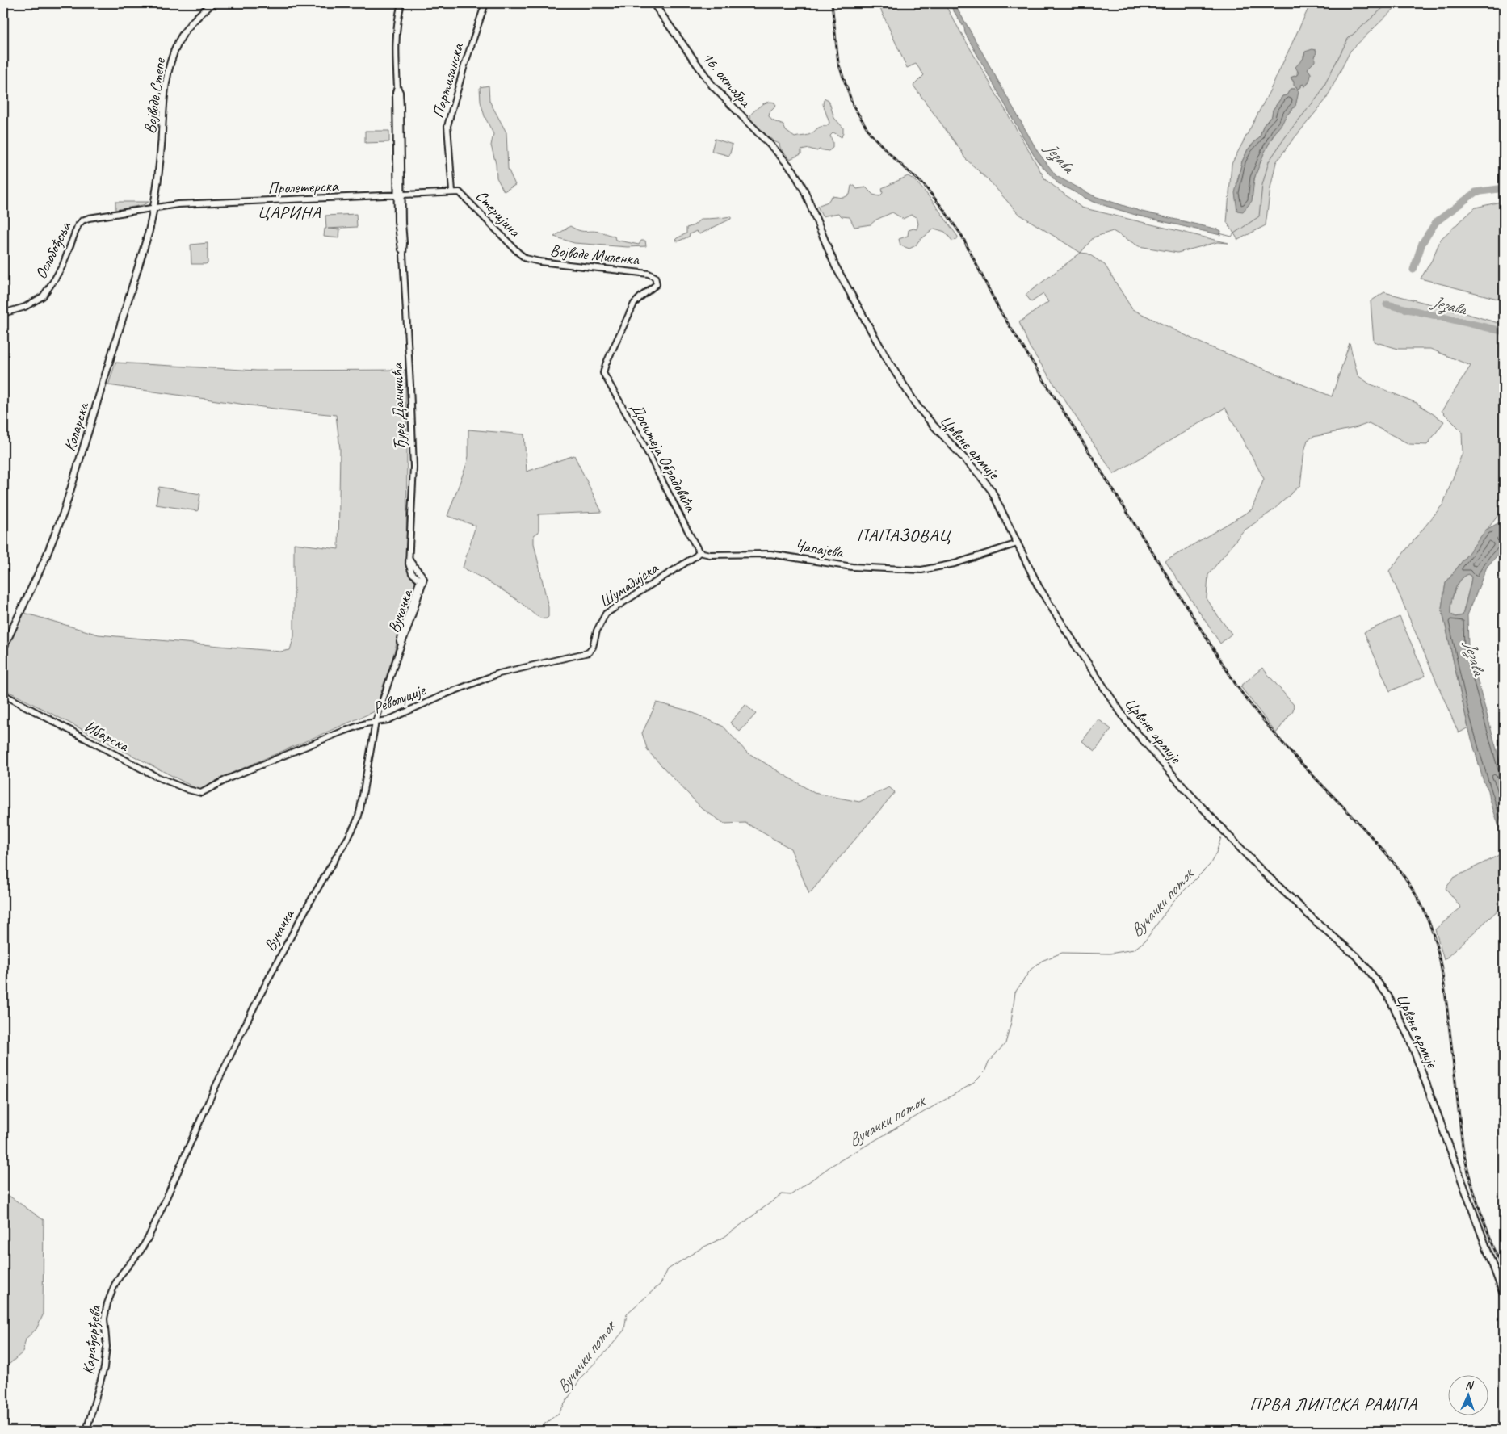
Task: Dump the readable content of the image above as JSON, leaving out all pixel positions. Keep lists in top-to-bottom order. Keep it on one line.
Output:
{"streets":{"main road":["16. октобра","Војводе Степе","Коларска","Црвене армије"],"street":["Партизанска","Пролетерска","Стеријина","Ослобођења","Војводе Миленка","Ђуре Даничића","Доситеја Обрадовића","Чапајева","Шумадијска","Вучачка","Револуције","Ибарска","Карађорђева"]},"crossings":[["16. октобра","Црвене армије"],["Партизанска","Пролетерска"],["Партизанска","Стеријина"],["Војводе Степе","Пролетерска"],["Војводе Степе","Ослобођења"],["Војводе Степе","Коларска"],["Пролетерска","Стеријина"],["Пролетерска","Ослобођења"],["Пролетерска","Ђуре Даничића"],["Пролетерска","Коларска"],["Стеријина","Војводе Миленка"],["Ослобођења","Коларска"],["Војводе Миленка","Доситеја Обрадовића"],["Ђуре Даничића","Вучачка"],["Црвене армије","Чапајева"],["Доситеја Обрадовића","Чапајева"],["Доситеја Обрадовића","Шумадијска"],["Чапајева","Шумадијска"],["Шумадијска","Револуције"],["Вучачка","Револуције"],["Вучачка","Карађорђева"],["Револуције","Ибарска"]],"districts":["ЦАРИНА","ПАПАЗОВАЦ","ПРВА ЛИПСКА РАМПА"],"water":["Језава","Вучачки поток"],"north":"top"}
